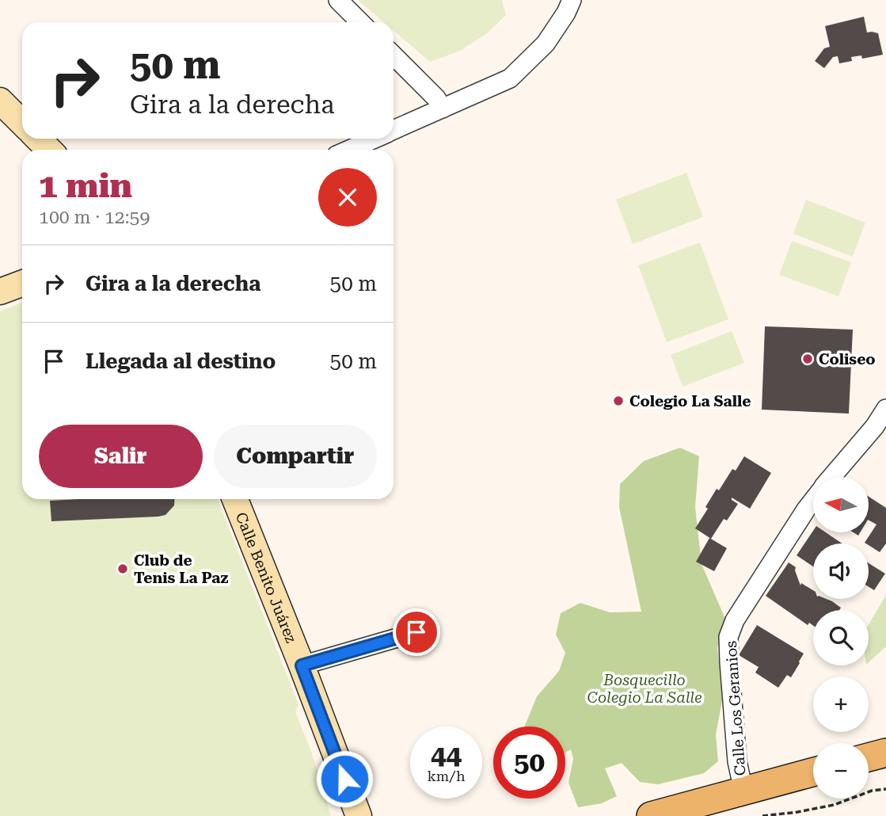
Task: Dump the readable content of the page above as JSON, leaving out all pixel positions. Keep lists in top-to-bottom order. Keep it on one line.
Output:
{"streets":{"main road":["Calle Benito Juárez"],"street":["Calle Los Geranios"]},"parks":["Bosquecillo Colegio La Salle"],"places":["Coliseo","Colegio La Salle","Club de Tenis La Paz"],"north":"left","page":{"turn":["50 m","Gira a la derecha"],"heading":["1 min","100 m · 12:59"],"list":[{"name":"Gira a la derecha","value":"50 m"},{"name":"Llegada al destino","value":"50 m"}],"buttons":["Salir","Compartir"],"map_buttons":["+","−"],"speed":"44 km/h","limit":"50"}}
